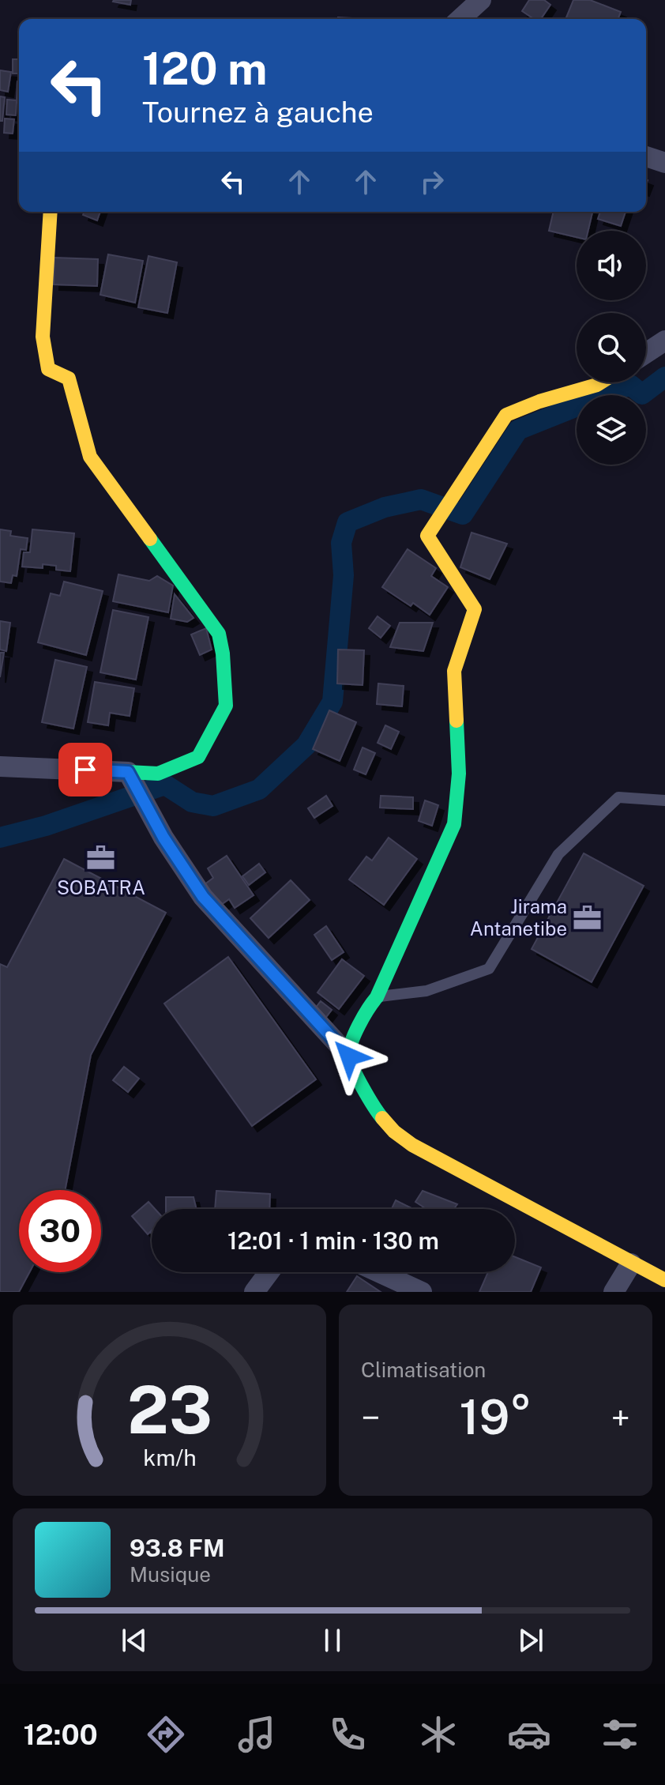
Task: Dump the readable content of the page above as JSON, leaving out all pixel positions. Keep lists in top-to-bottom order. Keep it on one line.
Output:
{"places":{"office":["SOBATRA","Jirama Antanetibe"]},"page":{"turn":["120 m","Tournez à gauche"],"limit":"30","trip":"12:01 · 1 min · 130 m","tile":"Climatisation","heat":["−","19°","+"],"song":["93.8 FM","Musique"],"tabs":"12:00","gauge":["23","km/h"]}}
